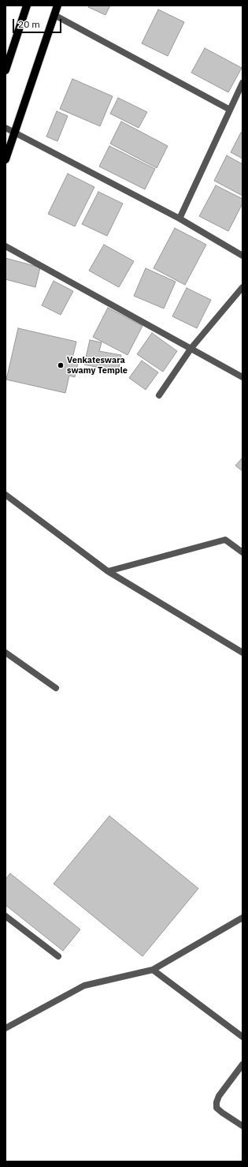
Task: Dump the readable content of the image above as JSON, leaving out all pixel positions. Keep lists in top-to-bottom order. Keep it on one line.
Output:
{"places":["Venkateswara swamy Temple"],"scale_bar":"20 m"}
